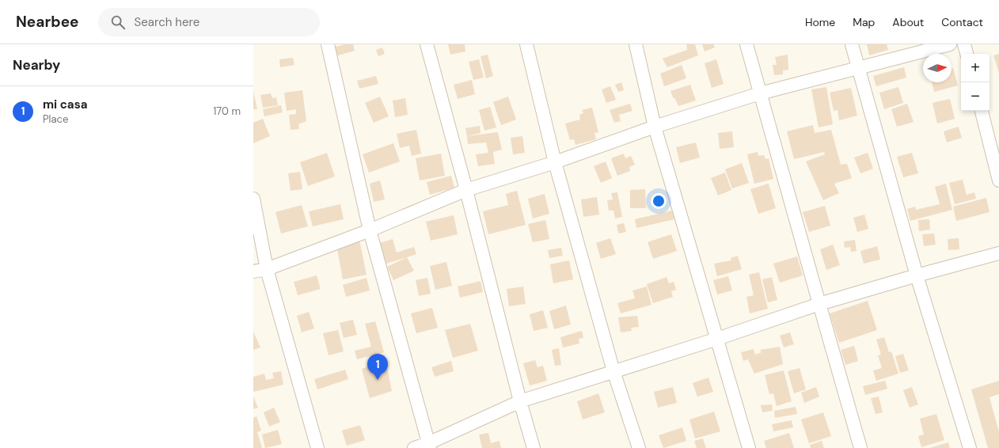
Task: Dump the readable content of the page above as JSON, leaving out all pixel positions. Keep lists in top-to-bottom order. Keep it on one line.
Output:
{"north":"right","page":{"header":"Nearbee","search":"Search here","nav":["Home","Map","About","Contact"],"heading":"Nearby","map_buttons":["+","−"],"list":[{"mark":"1","name":"mi casa","note":"Place","value":"170 m"}],"pins":"1"}}
